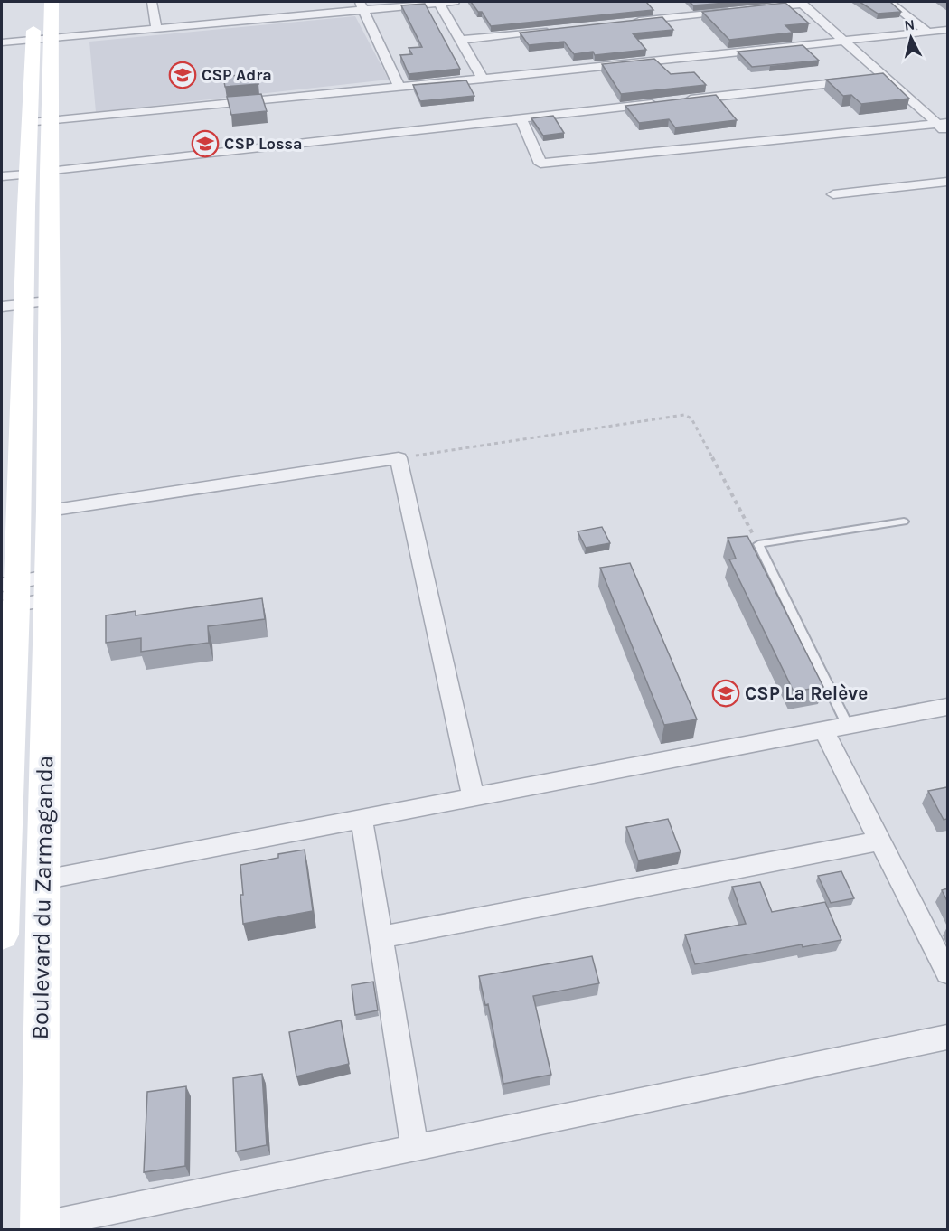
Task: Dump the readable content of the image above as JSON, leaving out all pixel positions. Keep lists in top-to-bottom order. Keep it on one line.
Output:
{"streets":{"main road":["Boulevard du Zarmaganda"]},"places":{"school or university":["CSP Adra","CSP Lossa","CSP La Relève"]},"north":"top"}
